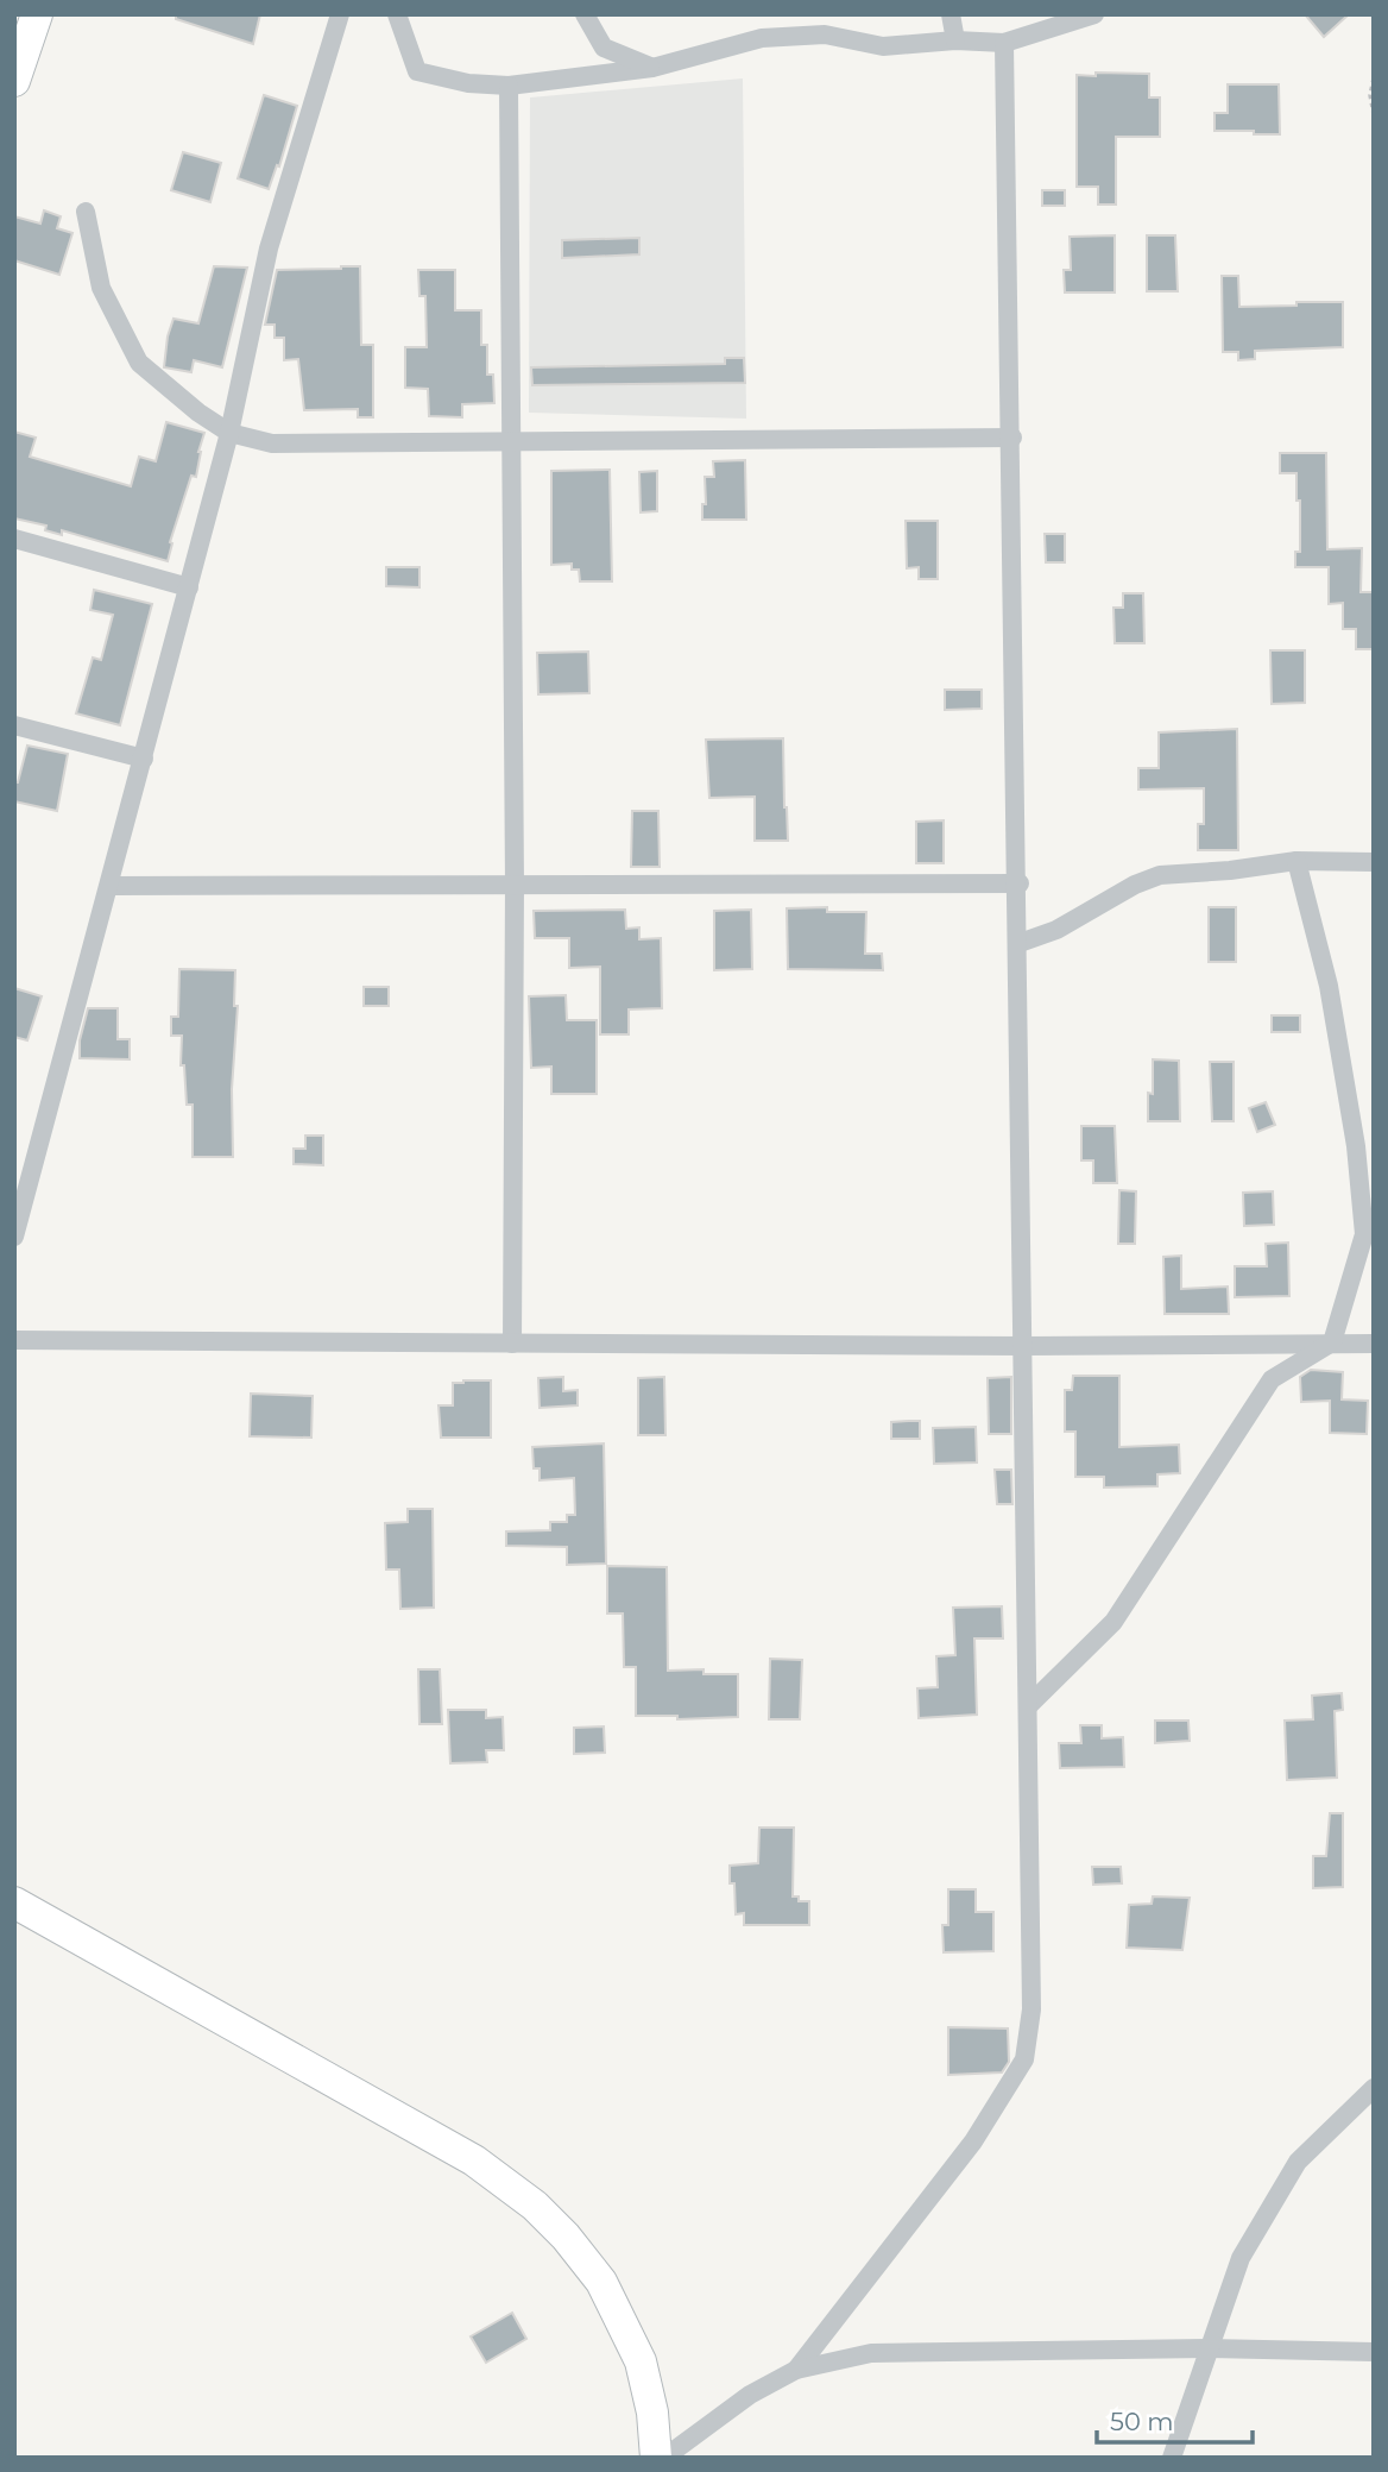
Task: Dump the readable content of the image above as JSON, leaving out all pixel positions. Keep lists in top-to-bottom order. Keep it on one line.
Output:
{"scale_bar":"50 m"}
